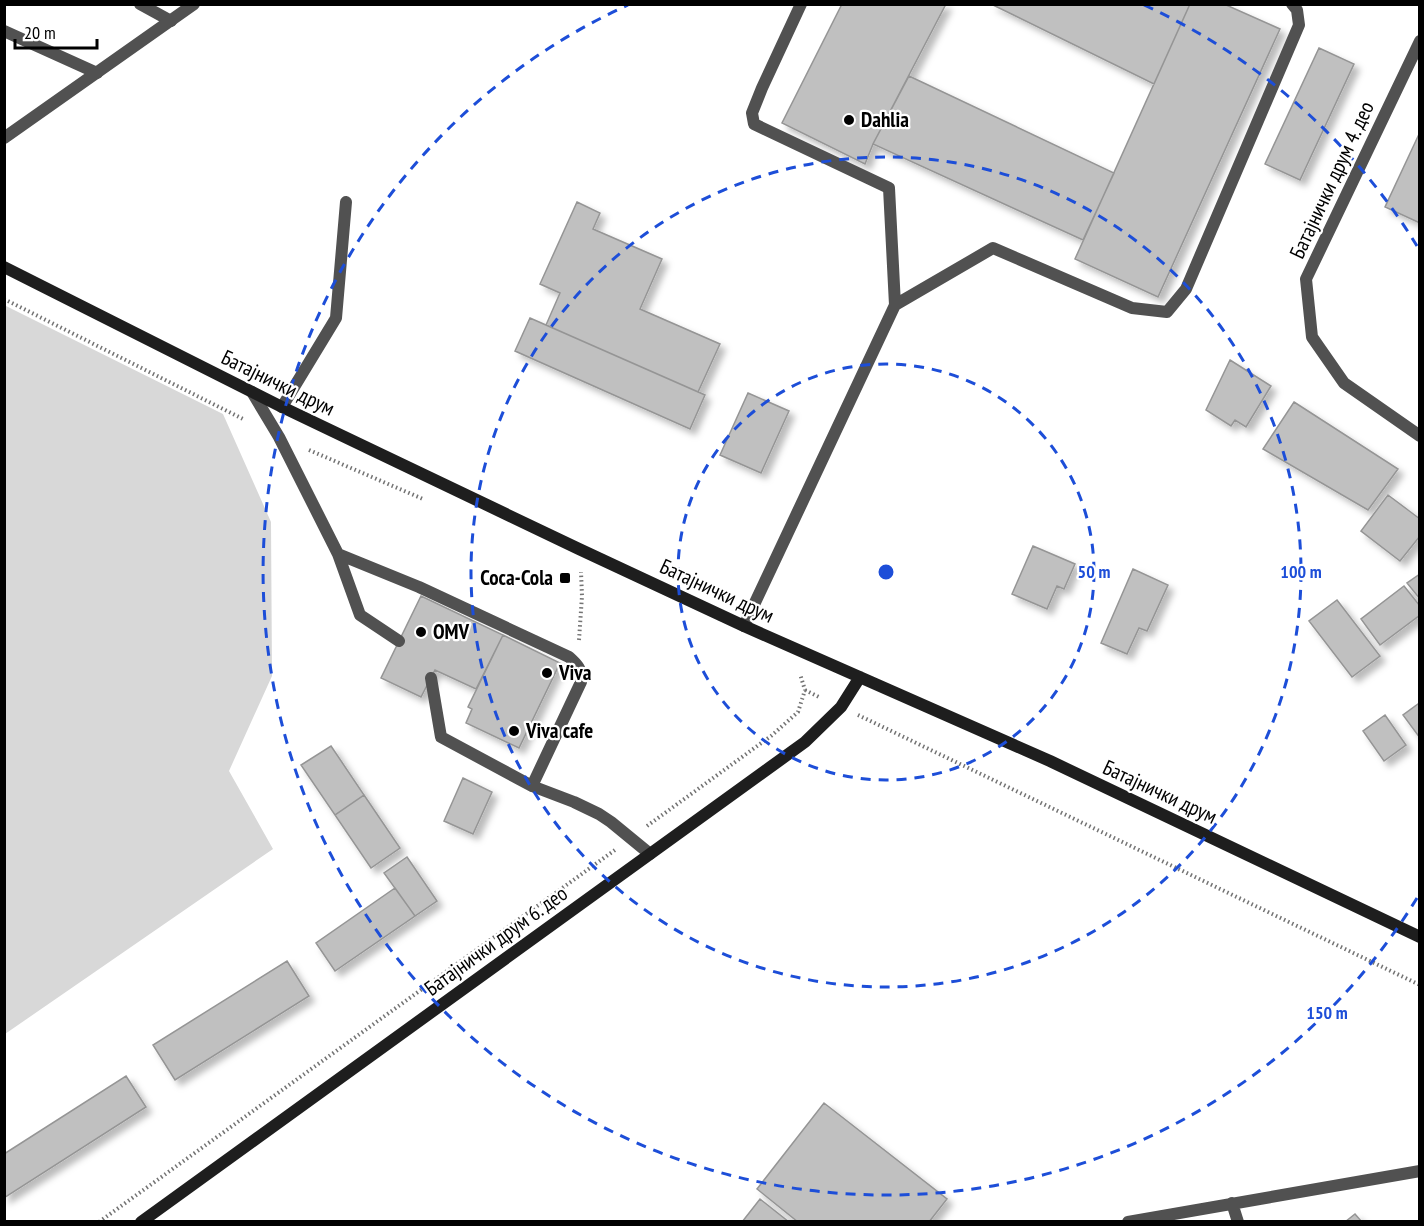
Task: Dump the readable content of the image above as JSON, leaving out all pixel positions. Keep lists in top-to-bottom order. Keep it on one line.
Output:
{"streets":{"main road":["Батајнички друм","Батајнички друм 6. део"],"street":["Батајнички друм 4. део"]},"crossings":[["Батајнички друм","Батајнички друм 6. део"]],"places":{"other":["Dahlia","OMV","Viva","Viva cafe"],"transit":["Coca-Cola"]},"scale_bar":"20 m","rings":["50 m","100 m","150 m"]}
